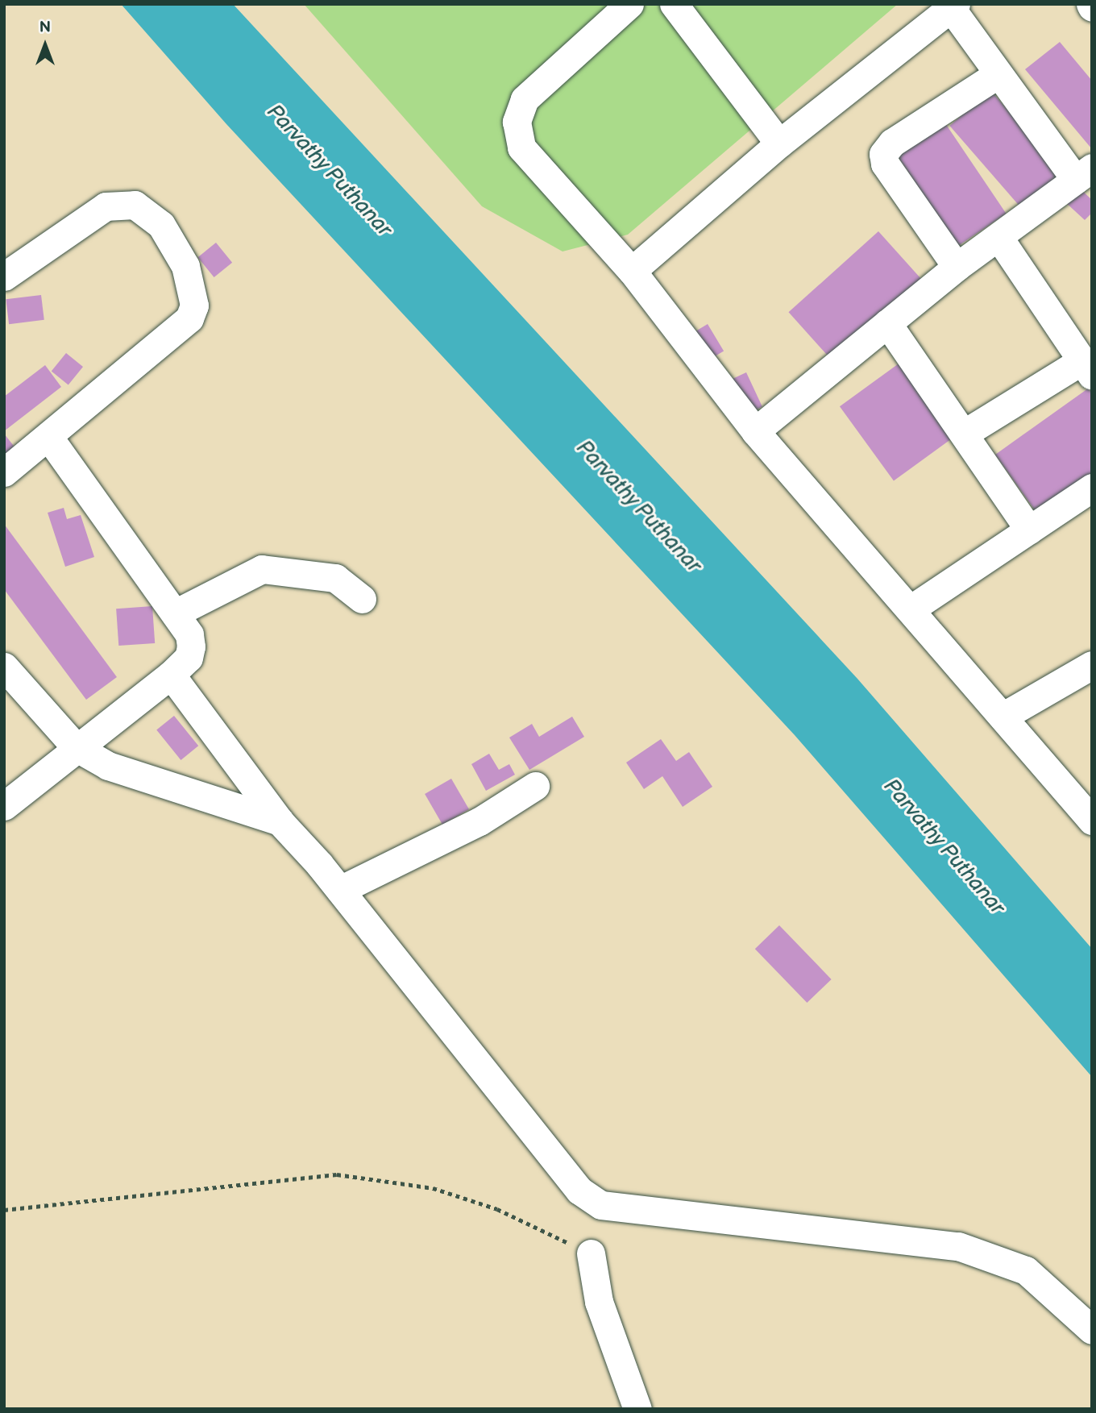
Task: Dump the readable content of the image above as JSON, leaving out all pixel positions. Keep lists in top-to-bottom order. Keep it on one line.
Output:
{"water":["Parvathy Puthanar"],"north":"top"}
